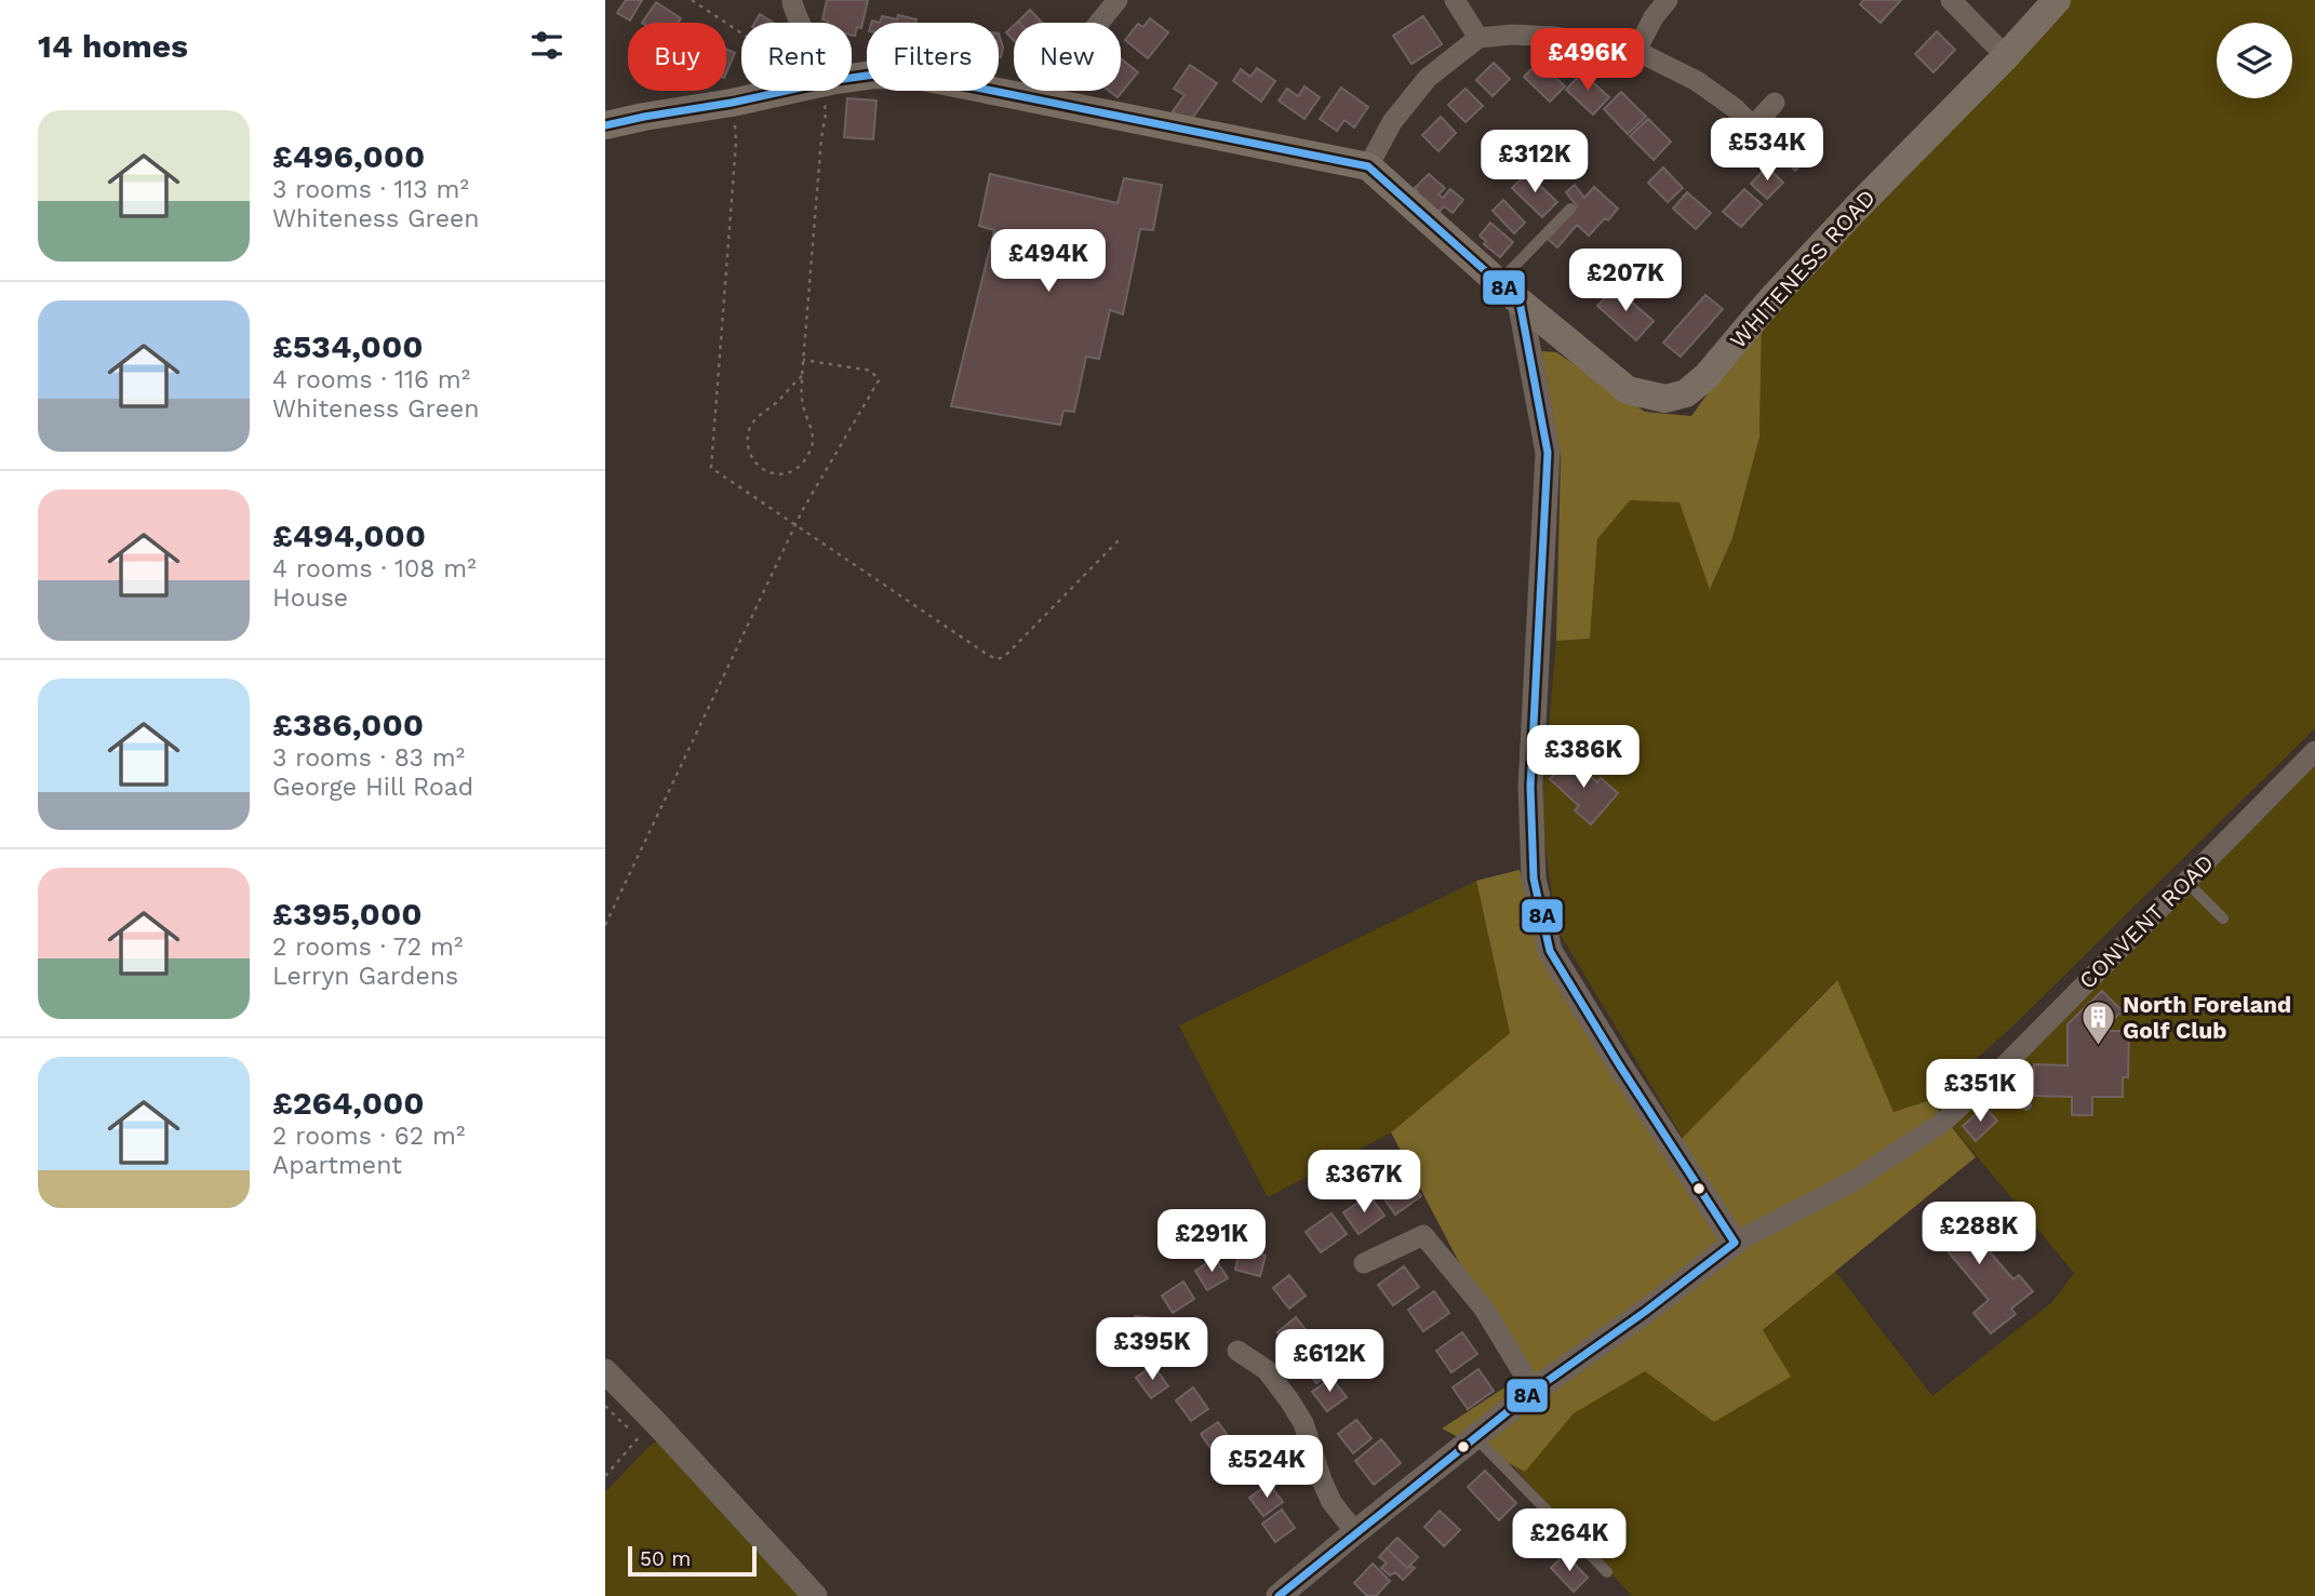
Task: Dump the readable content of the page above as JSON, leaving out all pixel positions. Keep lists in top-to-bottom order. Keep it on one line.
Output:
{"streets":{"main road":["WHITENESS ROAD"],"street":["CONVENT ROAD"]},"places":{"building":["North Foreland Golf Club"]},"lines":["transit line 8A"],"scale_bar":"50 m","page":{"heading":"14 homes","chip":["Buy","Rent","Filters","New"],"price":["£496K","£534K","£312K","£494K","£207K","£386K","£351K","£367K","£288K","£291K","£395K","£612K","£524K","£264K"],"list":[{"name":"£496,000","note":"3 rooms · 113 m² · Whiteness Green"},{"name":"£534,000","note":"4 rooms · 116 m² · Whiteness Green"},{"name":"£494,000","note":"4 rooms · 108 m² · House"},{"name":"£386,000","note":"3 rooms · 83 m² · George Hill Road"},{"name":"£395,000","note":"2 rooms · 72 m² · Lerryn Gardens"},{"name":"£264,000","note":"2 rooms · 62 m² · Apartment"}],"scale":"50 m"}}
